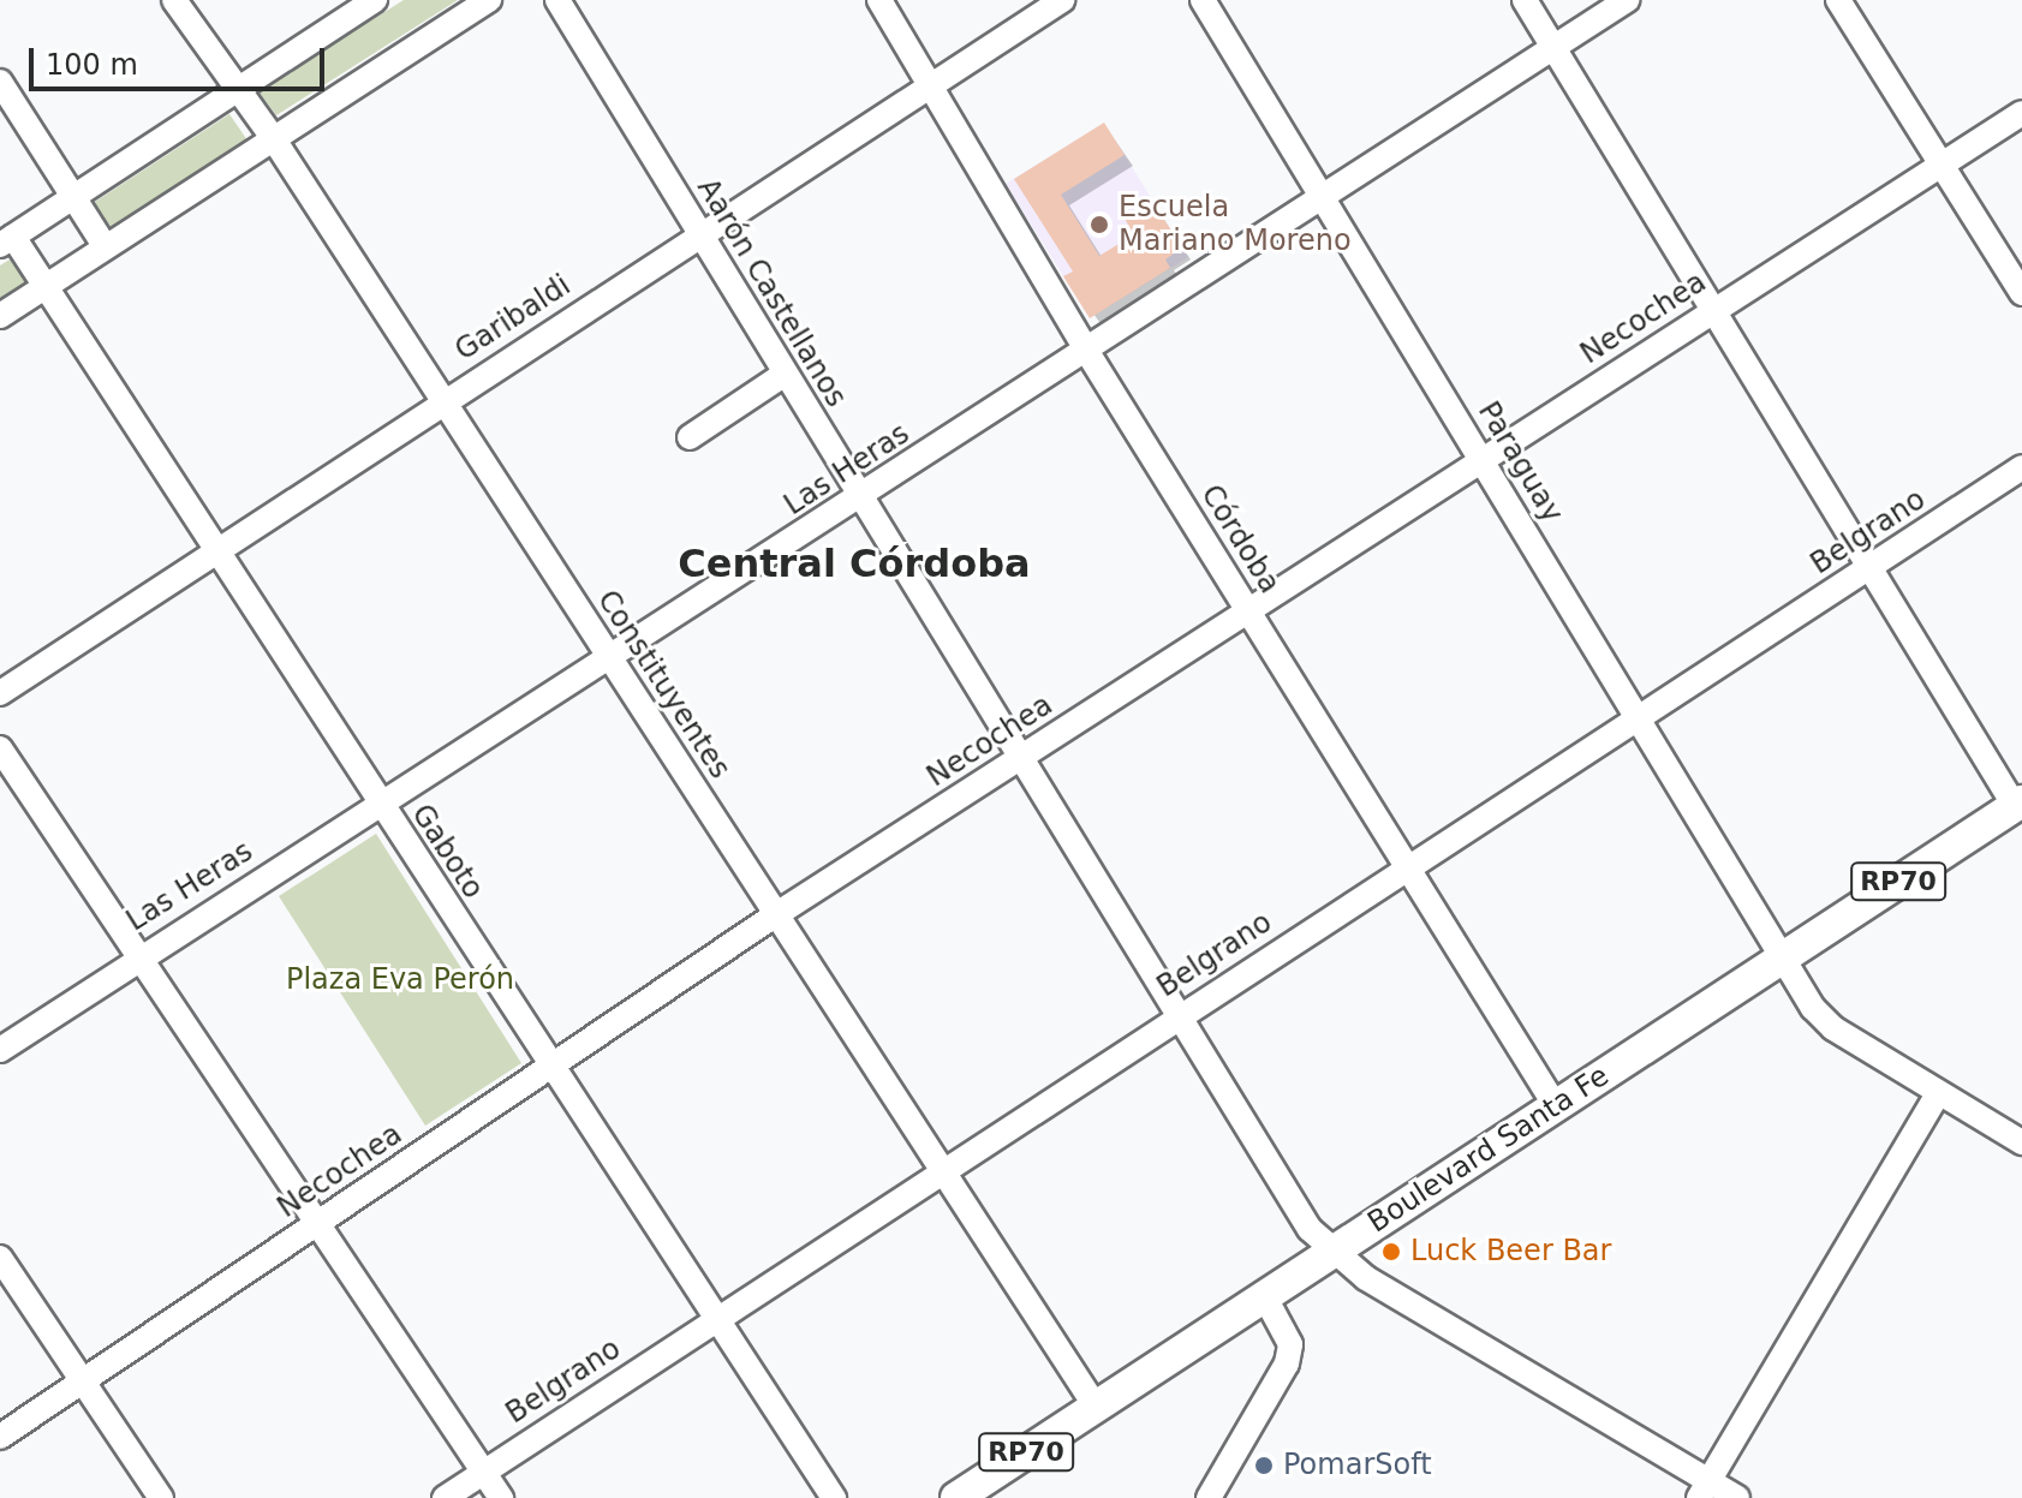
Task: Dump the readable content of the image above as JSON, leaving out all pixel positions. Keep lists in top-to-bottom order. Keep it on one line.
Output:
{"streets":{"main road":["RP70","Boulevard Santa Fe"],"street":["Aarón Castellanos","Garibaldi","Necochea","Paraguay","Las Heras","Belgrano","Córdoba","Constituyentes","Gaboto"]},"crossings":[["Aarón Castellanos","Garibaldi"],["Aarón Castellanos","Necochea"],["Aarón Castellanos","Las Heras"],["Aarón Castellanos","Belgrano"],["Aarón Castellanos","Boulevard Santa Fe"],["Garibaldi","Córdoba"],["Garibaldi","Constituyentes"],["Garibaldi","Gaboto"],["Necochea","Paraguay"],["Necochea","Córdoba"],["Necochea","Constituyentes"],["Necochea","Gaboto"],["Paraguay","Las Heras"],["Paraguay","Belgrano"],["Paraguay","Boulevard Santa Fe"],["Las Heras","Córdoba"],["Las Heras","Constituyentes"],["Las Heras","Gaboto"],["Belgrano","Córdoba"],["Belgrano","Constituyentes"],["Belgrano","Gaboto"],["Córdoba","Boulevard Santa Fe"],["Constituyentes","Boulevard Santa Fe"]],"districts":["Central Córdoba"],"parks":["Plaza Eva Perón"],"places":["Escuela Mariano Moreno","Luck Beer Bar","PomarSoft"],"scale_bar":"100 m"}
